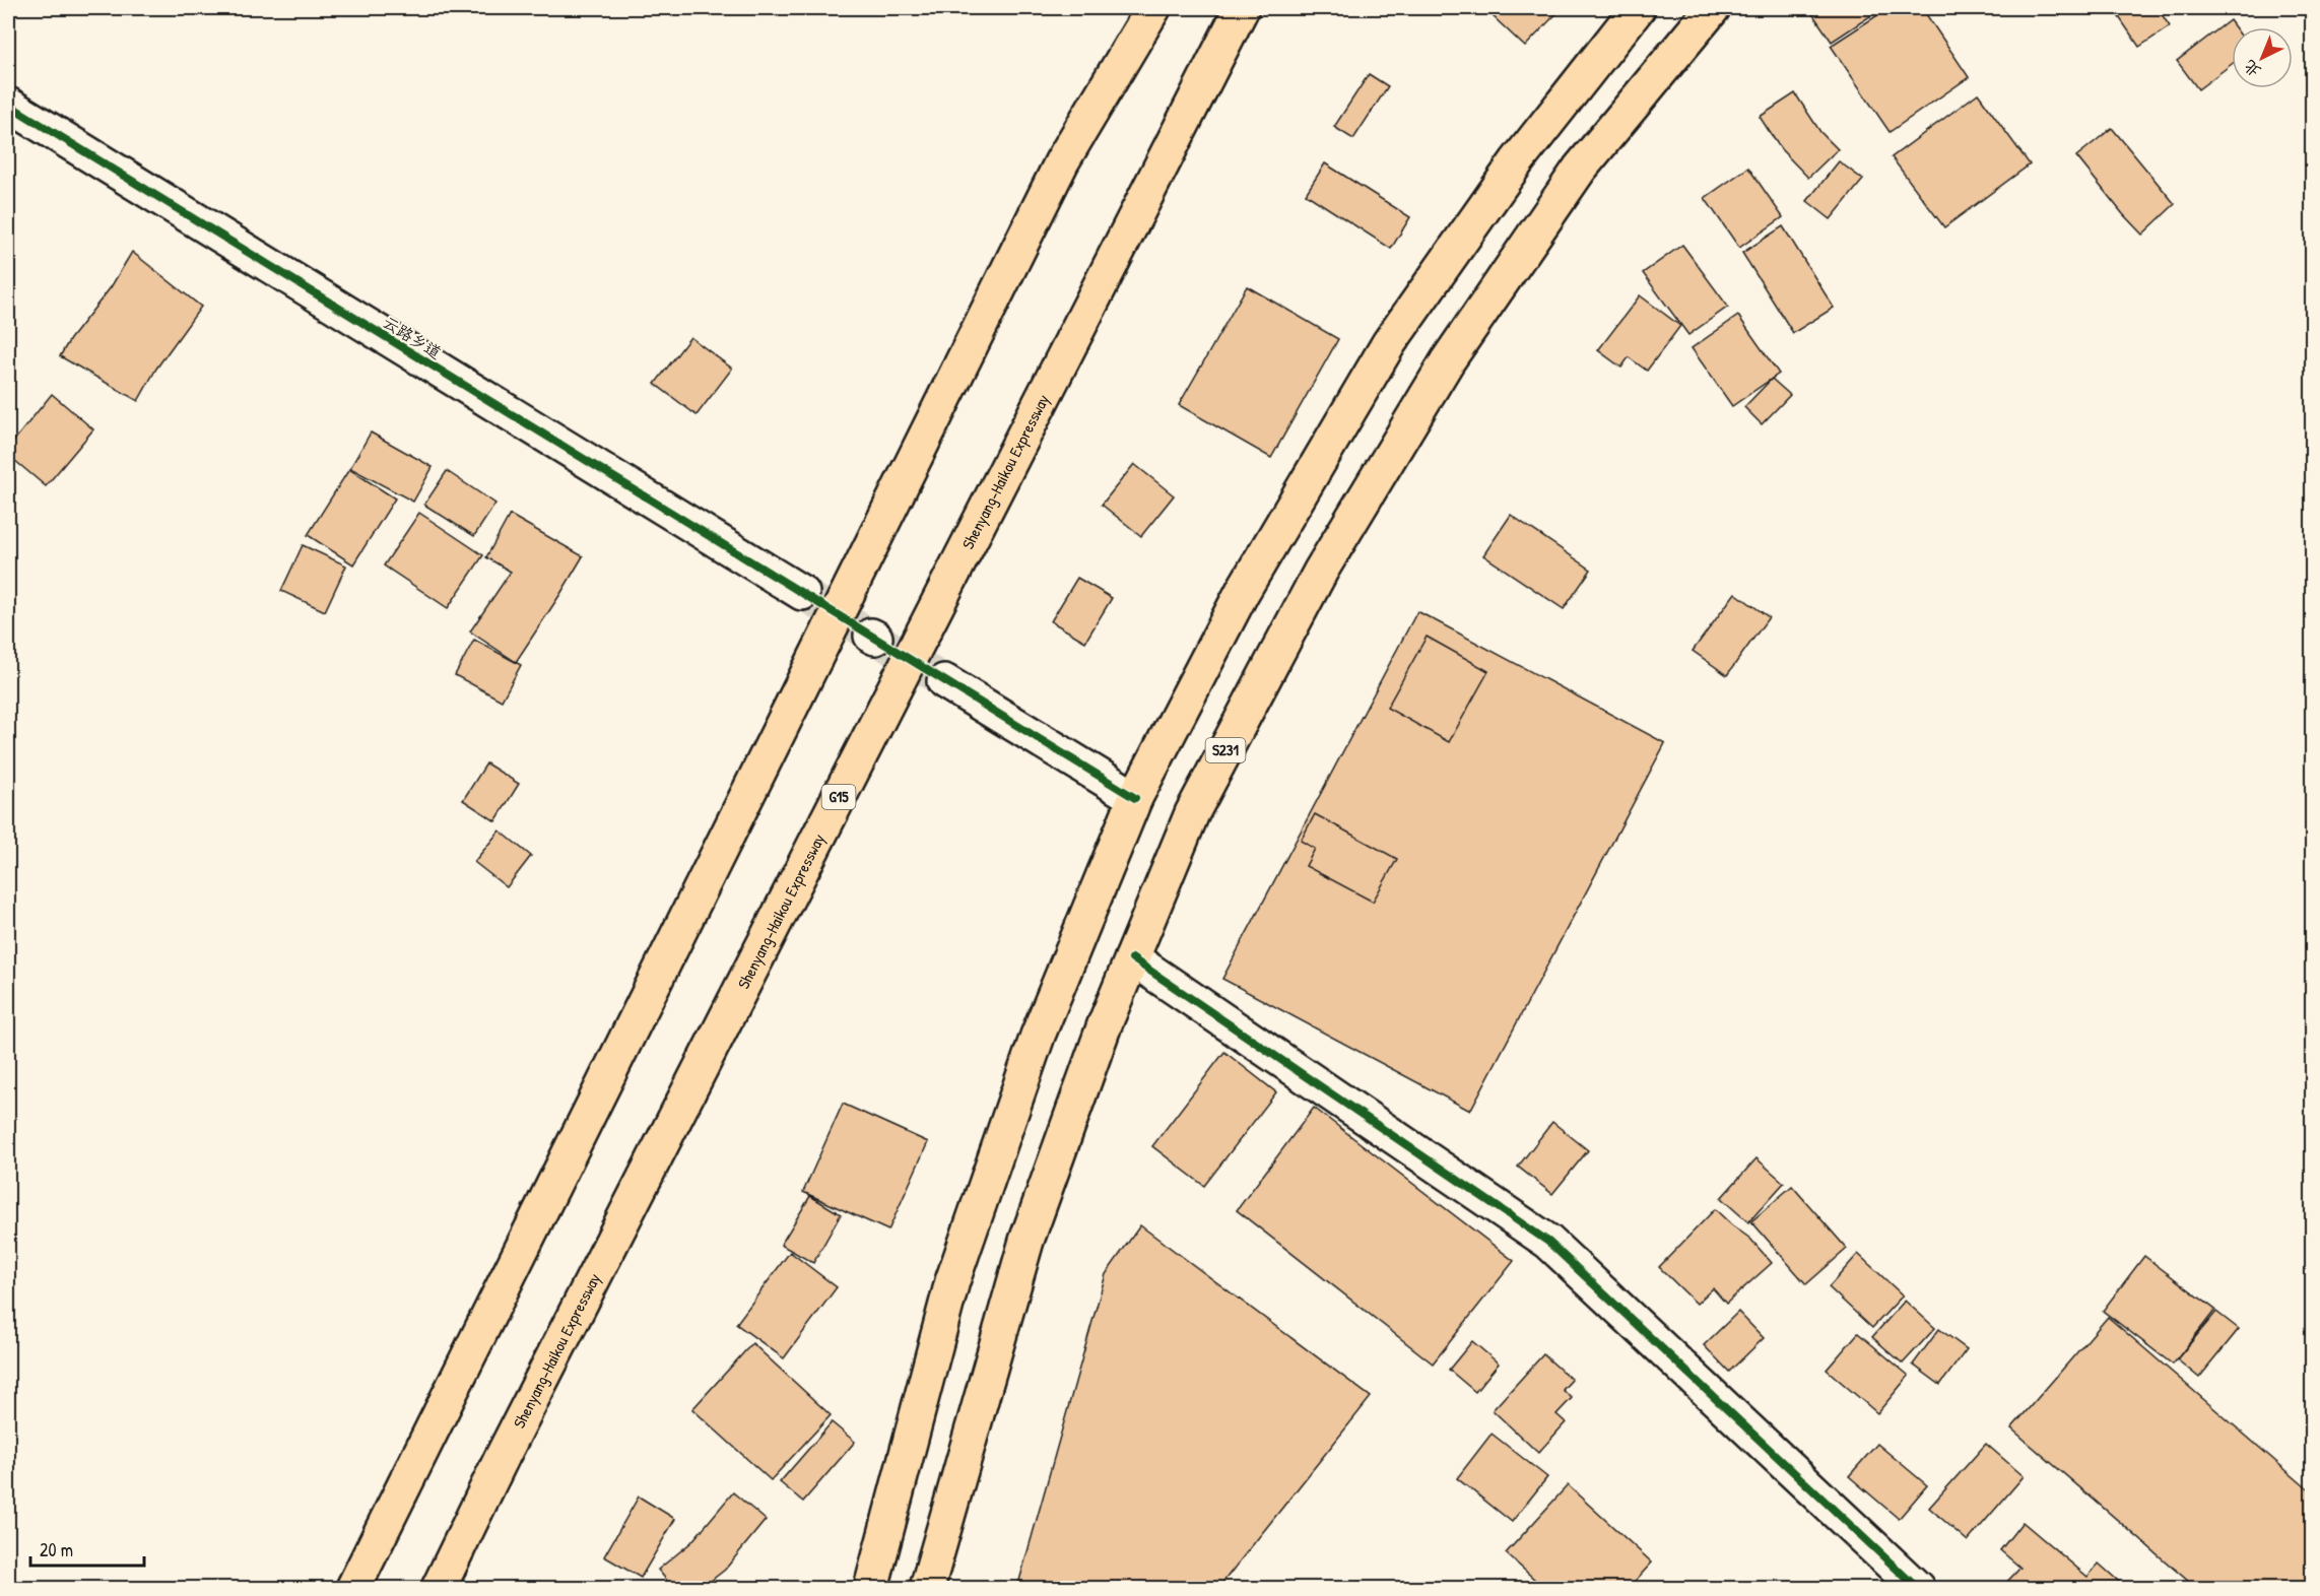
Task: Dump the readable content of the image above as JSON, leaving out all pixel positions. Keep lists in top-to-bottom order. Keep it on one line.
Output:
{"streets":{"main road":["Shenyang-Haikou Expressway","S231","G15"],"street":["云路乡道"]},"scale_bar":"20 m","north":"bottom left"}
